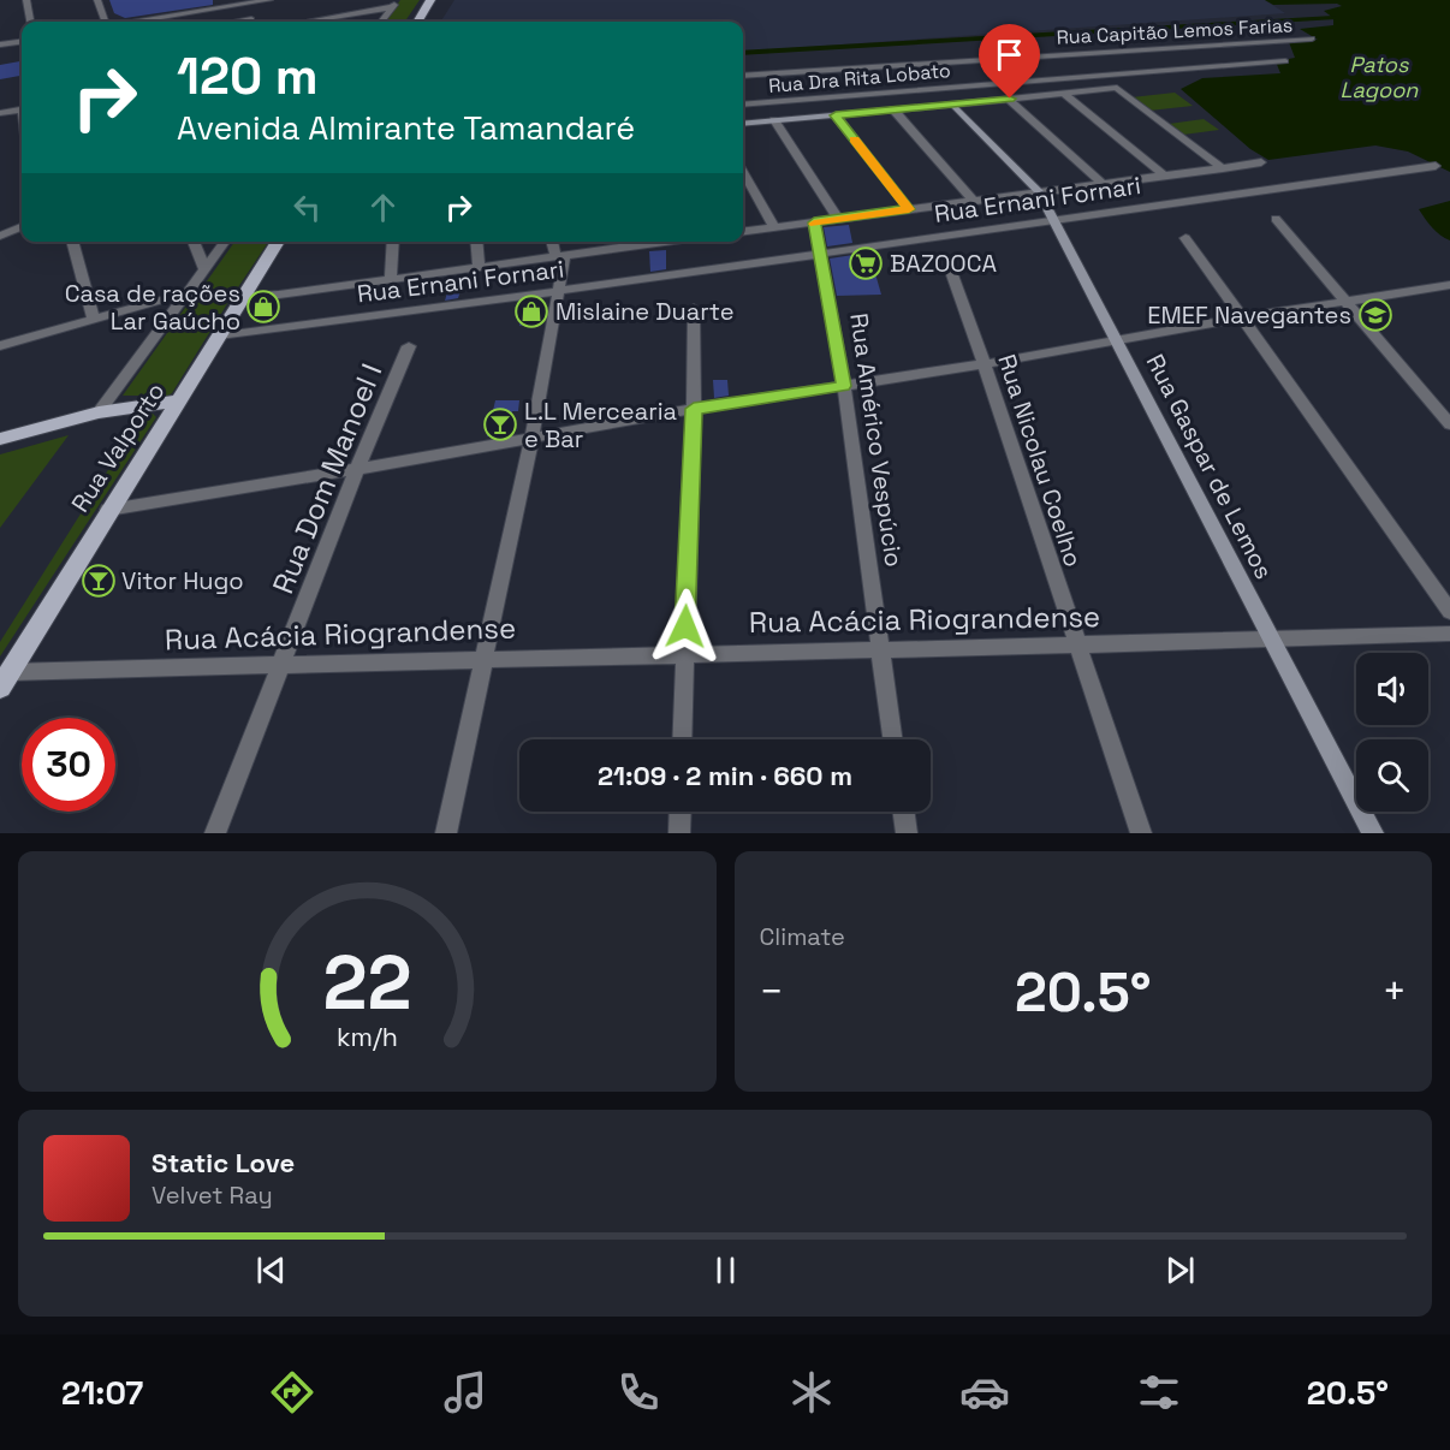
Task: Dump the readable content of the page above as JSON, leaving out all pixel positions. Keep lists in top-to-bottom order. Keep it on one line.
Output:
{"streets":{"main road":["Rua Valporto"],"street":["Rua Capitão Lemos Farias","Rua Dra Rita Lobato","Rua Ernani Fornari","Rua Américo Vespúcio","Rua Nicolau Coelho","Rua Gaspar de Lemos","Rua Dom Manoel I","Rua Acácia Riograndense"]},"crossings":[["Rua Ernani Fornari","Rua Américo Vespúcio"],["Rua Ernani Fornari","Rua Valporto"],["Rua Ernani Fornari","Rua Gaspar de Lemos"],["Rua Américo Vespúcio","Rua Acácia Riograndense"],["Rua Valporto","Rua Acácia Riograndense"],["Rua Nicolau Coelho","Rua Acácia Riograndense"],["Rua Gaspar de Lemos","Rua Acácia Riograndense"],["Rua Dom Manoel I","Rua Acácia Riograndense"]],"water":["Patos Lagoon"],"places":{"supermarket":["BAZOOCA"],"shop":["Casa de rações Lar Gaúcho","Mislaine Duarte"],"school or university":["EMEF Navegantes"],"bar":["L.L Mercearia e Bar","Vitor Hugo"]},"page":{"turn":["120 m","Avenida Almirante Tamandaré"],"limit":"30","trip":"21:09 · 2 min · 660 m","tile":"Climate","heat":["−","20.5°","+"],"song":["Static Love","Velvet Ray"],"tabs":["21:07","20.5°"],"gauge":["22","km/h"]}}
